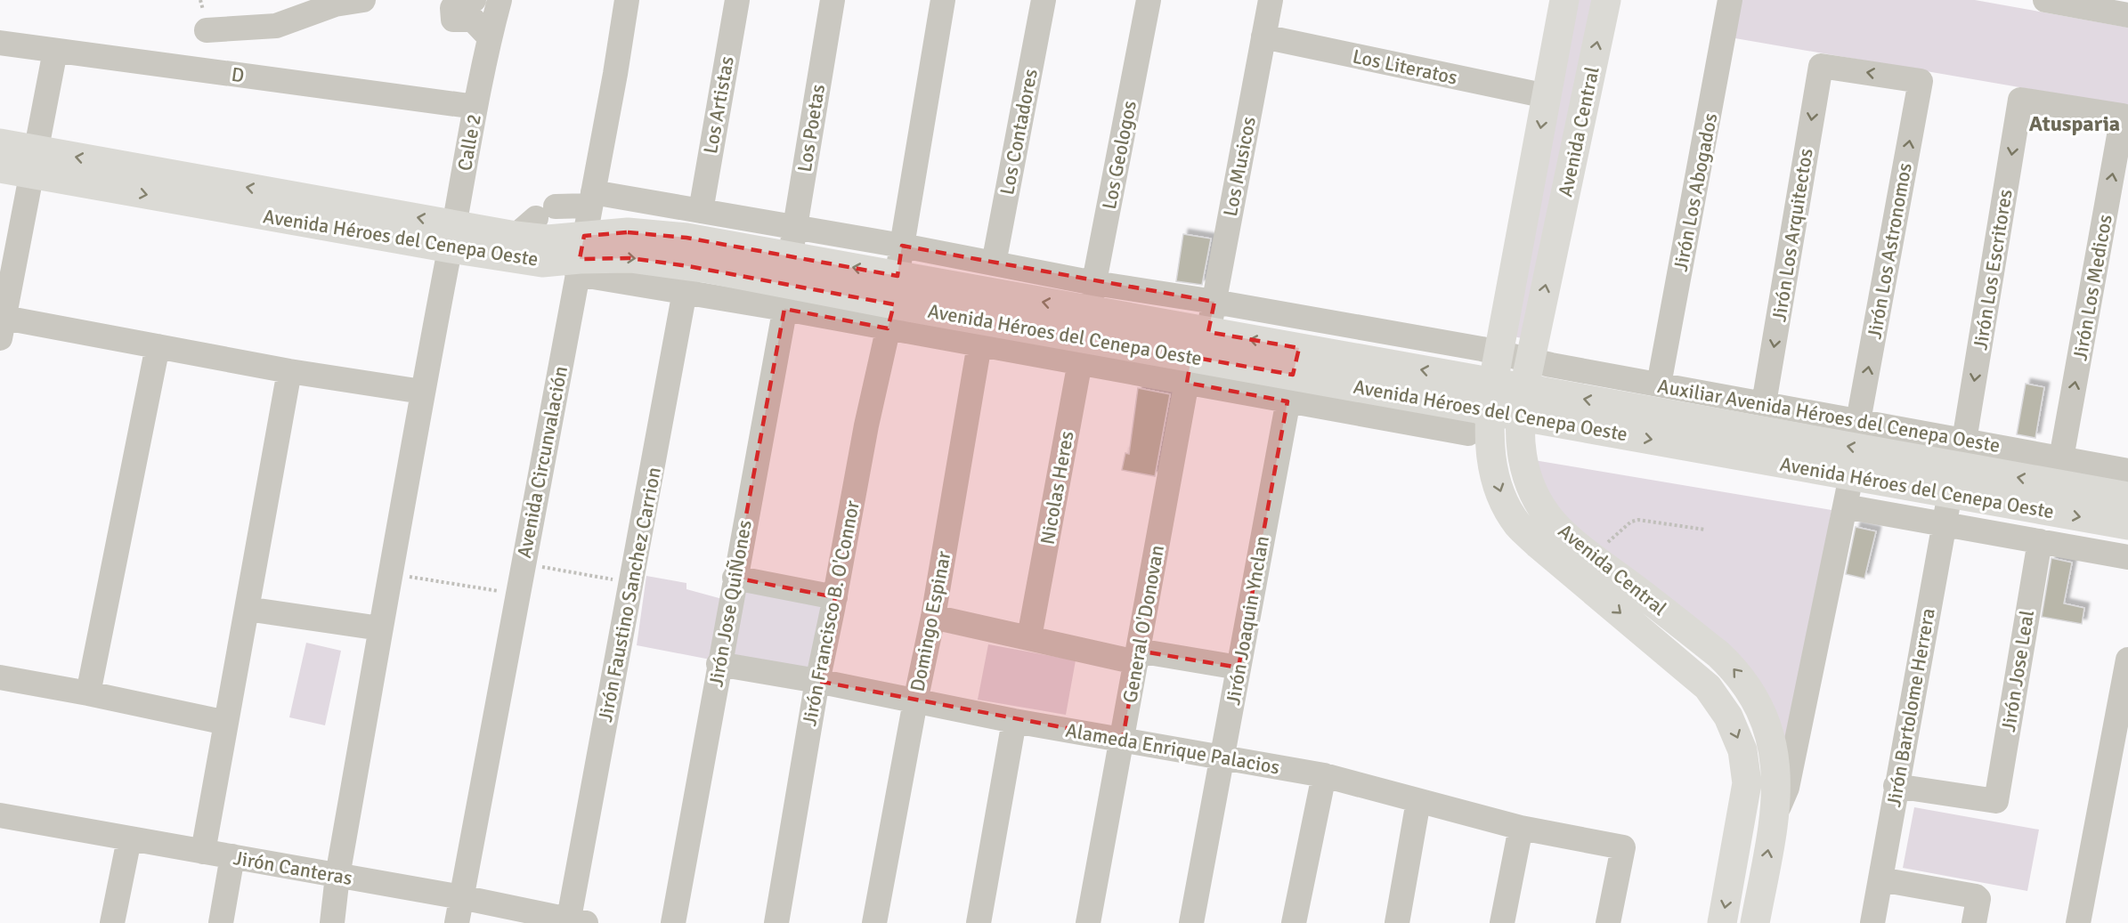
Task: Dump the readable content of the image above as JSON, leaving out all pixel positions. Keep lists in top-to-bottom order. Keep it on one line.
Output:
{"streets":{"main road":["Avenida Central","Avenida Héroes del Cenepa Oeste"],"street":["Los Literatos","D","Los Artistas","Los Poetas","Los Contadores","Calle 2","Los Geologos","Los Musicos","Jirón Los Abogados","Jirón Los Arquitectos","Jirón Los Astronomos","Jirón Los Escritores","Jirón Los Medicos","Auxiliar Avenida Héroes del Cenepa Oeste","Avenida Circunvalación","Nicolas Heres","Jirón Faustino Sanchez Carrion","Jirón Jose QuiÑones","Jirón Francisco B. O'Connor","Jirón Joaquin Ynclan","Domingo Espinar","General O'Donovan","Jirón Jose Leal","Jirón Bartolome Herrera","Alameda Enrique Palacios","Jirón Canteras"]},"crossings":[["Los Literatos","Avenida Central"],["Los Literatos","Los Musicos"],["D","Calle 2"],["Los Artistas","Auxiliar Avenida Héroes del Cenepa Oeste"],["Los Poetas","Avenida Héroes del Cenepa Oeste"],["Los Poetas","Auxiliar Avenida Héroes del Cenepa Oeste"],["Los Poetas","Jirón Jose QuiÑones"],["Los Contadores","Auxiliar Avenida Héroes del Cenepa Oeste"],["Avenida Central","Avenida Héroes del Cenepa Oeste"],["Avenida Central","Auxiliar Avenida Héroes del Cenepa Oeste"],["Calle 2","Avenida Héroes del Cenepa Oeste"],["Calle 2","Jirón Canteras"],["Los Geologos","Avenida Héroes del Cenepa Oeste"],["Los Geologos","Auxiliar Avenida Héroes del Cenepa Oeste"],["Los Geologos","Nicolas Heres"],["Los Musicos","Avenida Héroes del Cenepa Oeste"],["Los Musicos","Auxiliar Avenida Héroes del Cenepa Oeste"],["Jirón Los Abogados","Auxiliar Avenida Héroes del Cenepa Oeste"],["Jirón Los Arquitectos","Jirón Los Astronomos"],["Jirón Los Arquitectos","Auxiliar Avenida Héroes del Cenepa Oeste"],["Avenida Héroes del Cenepa Oeste","Auxiliar Avenida Héroes del Cenepa Oeste"],["Avenida Héroes del Cenepa Oeste","Avenida Circunvalación"],["Avenida Héroes del Cenepa Oeste","Nicolas Heres"],["Avenida Héroes del Cenepa Oeste","Jirón Faustino Sanchez Carrion"],["Avenida Héroes del Cenepa Oeste","Jirón Jose QuiÑones"],["Avenida Héroes del Cenepa Oeste","Jirón Francisco B. O'Connor"],["Avenida Héroes del Cenepa Oeste","Jirón Joaquin Ynclan"],["Avenida Héroes del Cenepa Oeste","Domingo Espinar"],["Avenida Héroes del Cenepa Oeste","General O'Donovan"],["Avenida Héroes del Cenepa Oeste","Jirón Bartolome Herrera"],["Jirón Los Astronomos","Auxiliar Avenida Héroes del Cenepa Oeste"],["Jirón Los Escritores","Jirón Los Medicos"],["Jirón Los Escritores","Auxiliar Avenida Héroes del Cenepa Oeste"],["Jirón Los Medicos","Auxiliar Avenida Héroes del Cenepa Oeste"],["Auxiliar Avenida Héroes del Cenepa Oeste","Avenida Circunvalación"],["Auxiliar Avenida Héroes del Cenepa Oeste","Nicolas Heres"],["Auxiliar Avenida Héroes del Cenepa Oeste","Jirón Joaquin Ynclan"],["Avenida Circunvalación","Jirón Canteras"],["Jirón Faustino Sanchez Carrion","Jirón Canteras"],["Jirón Jose QuiÑones","Alameda Enrique Palacios"],["Jirón Francisco B. O'Connor","Alameda Enrique Palacios"],["Jirón Joaquin Ynclan","Alameda Enrique Palacios"],["Domingo Espinar","Alameda Enrique Palacios"],["General O'Donovan","Alameda Enrique Palacios"],["Jirón Jose Leal","Jirón Bartolome Herrera"]],"one_way":["Jirón Los Arquitectos","Jirón Los Escritores"],"districts":["Atusparia"]}
